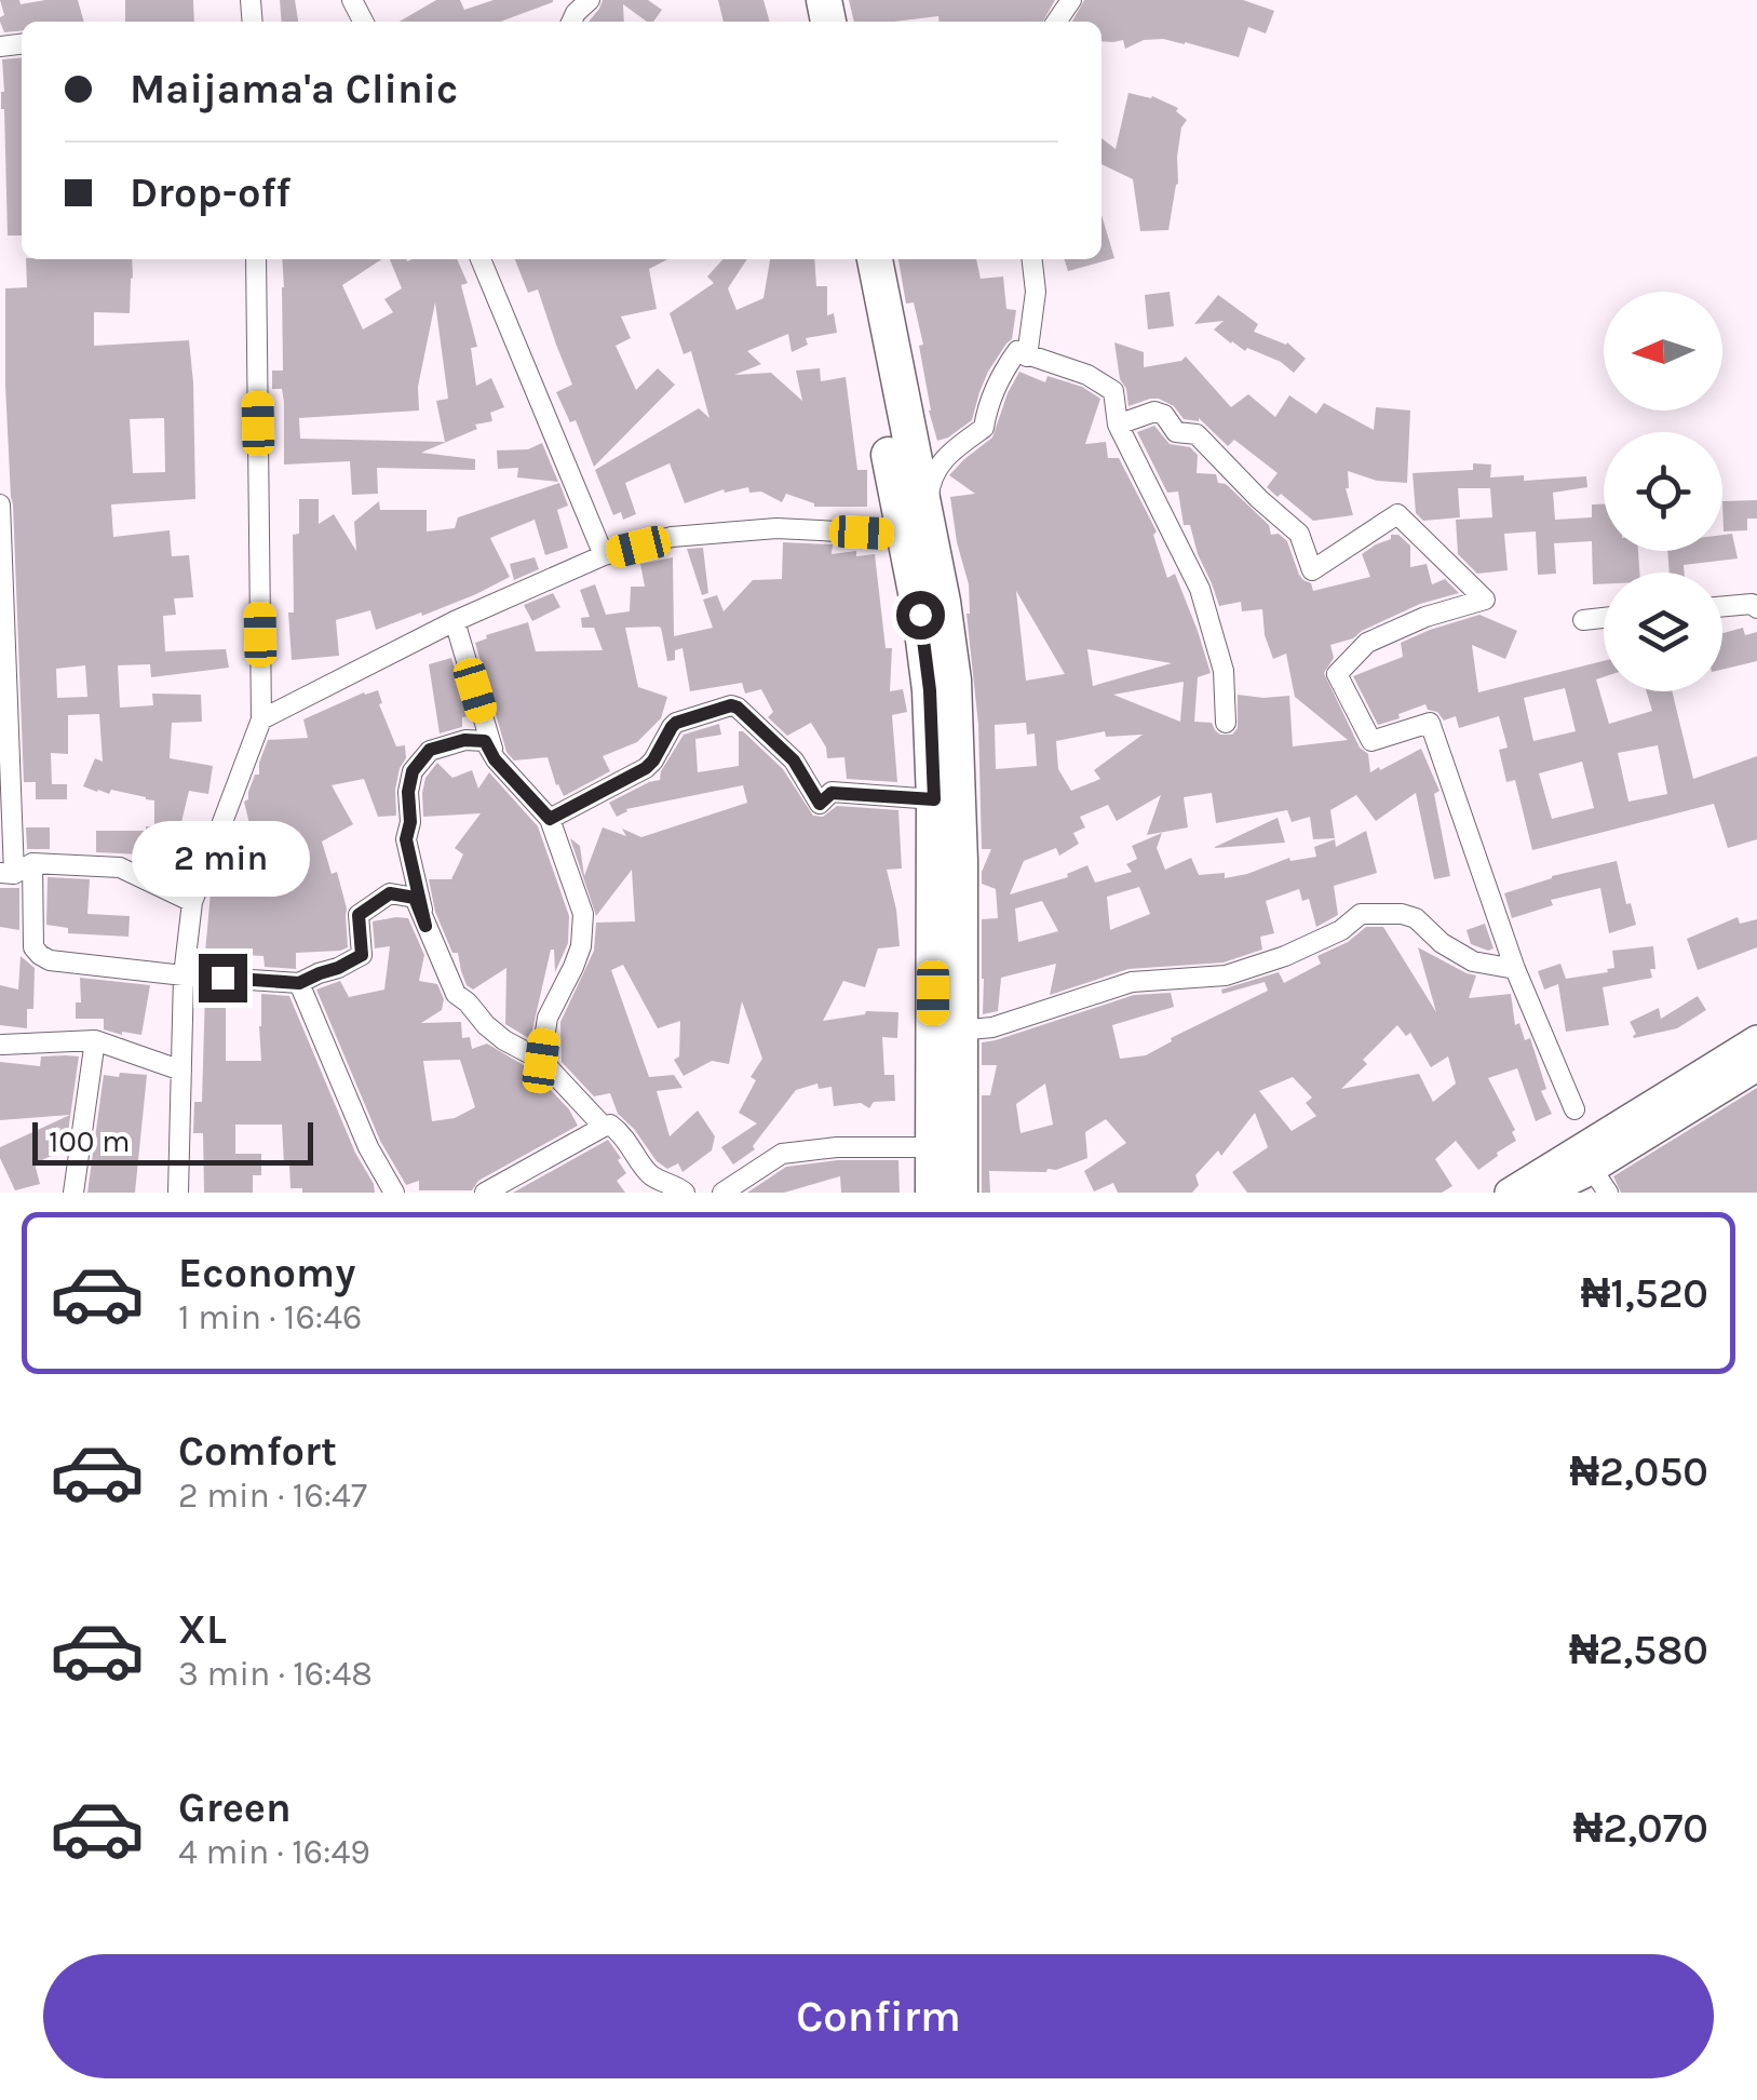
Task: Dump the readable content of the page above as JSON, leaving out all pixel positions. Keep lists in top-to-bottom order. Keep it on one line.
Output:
{"scale_bar":"100 m","north":"left","page":{"banner":["Maijama'a Clinic","Drop-off"],"bubble":"2 min","scale":"100 m","list":[{"name":"Economy","note":"1 min · 16:46","value":"₦1,520"},{"name":"Comfort","note":"2 min · 16:47","value":"₦2,050"},{"name":"XL","note":"3 min · 16:48","value":"₦2,580"},{"name":"Green","note":"4 min · 16:49","value":"₦2,070"}],"buttons":"Confirm"}}
